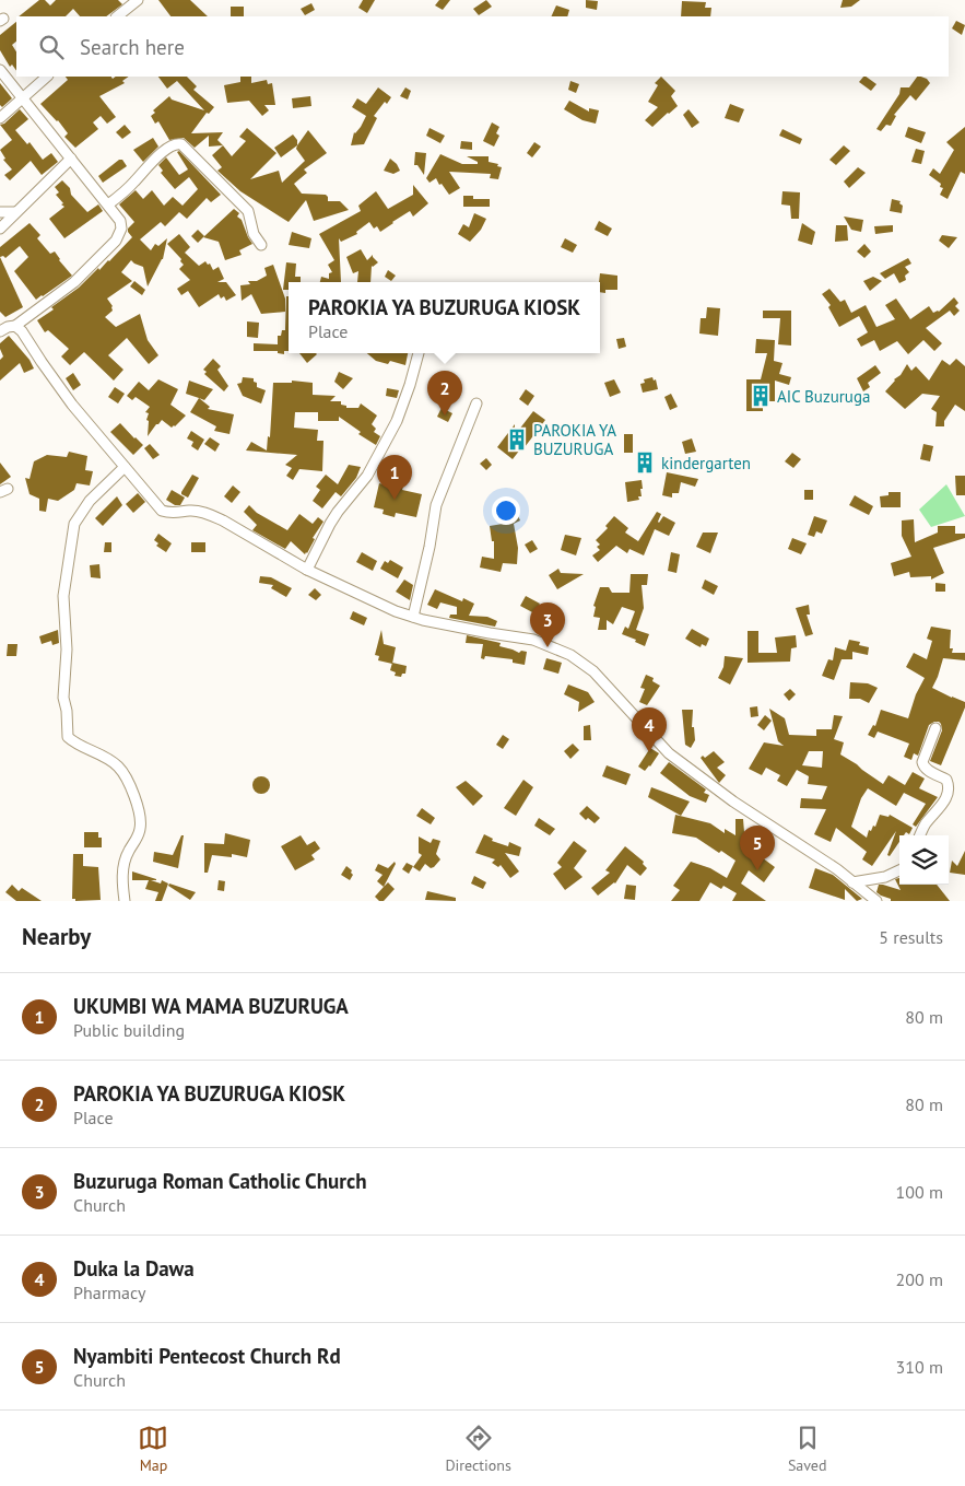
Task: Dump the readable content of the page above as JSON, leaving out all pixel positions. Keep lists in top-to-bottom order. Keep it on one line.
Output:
{"places":{"building":["AIC Buzuruga","PAROKIA YA BUZURUGA","kindergarten"]},"page":{"search":"Search here","popup":["PAROKIA YA BUZURUGA KIOSK","Place"],"pins":["2","1","3","4","5"],"heading":["Nearby","5 results"],"list":[{"mark":"1","name":"UKUMBI WA MAMA BUZURUGA","note":"Public building","value":"80 m"},{"mark":"2","name":"PAROKIA YA BUZURUGA KIOSK","note":"Place","value":"80 m"},{"mark":"3","name":"Buzuruga Roman Catholic Church","note":"Church","value":"100 m"},{"mark":"4","name":"Duka la Dawa","note":"Pharmacy","value":"200 m"},{"mark":"5","name":"Nyambiti Pentecost Church Rd","note":"Church","value":"310 m"}],"nav":["Map","Directions","Saved"]}}
